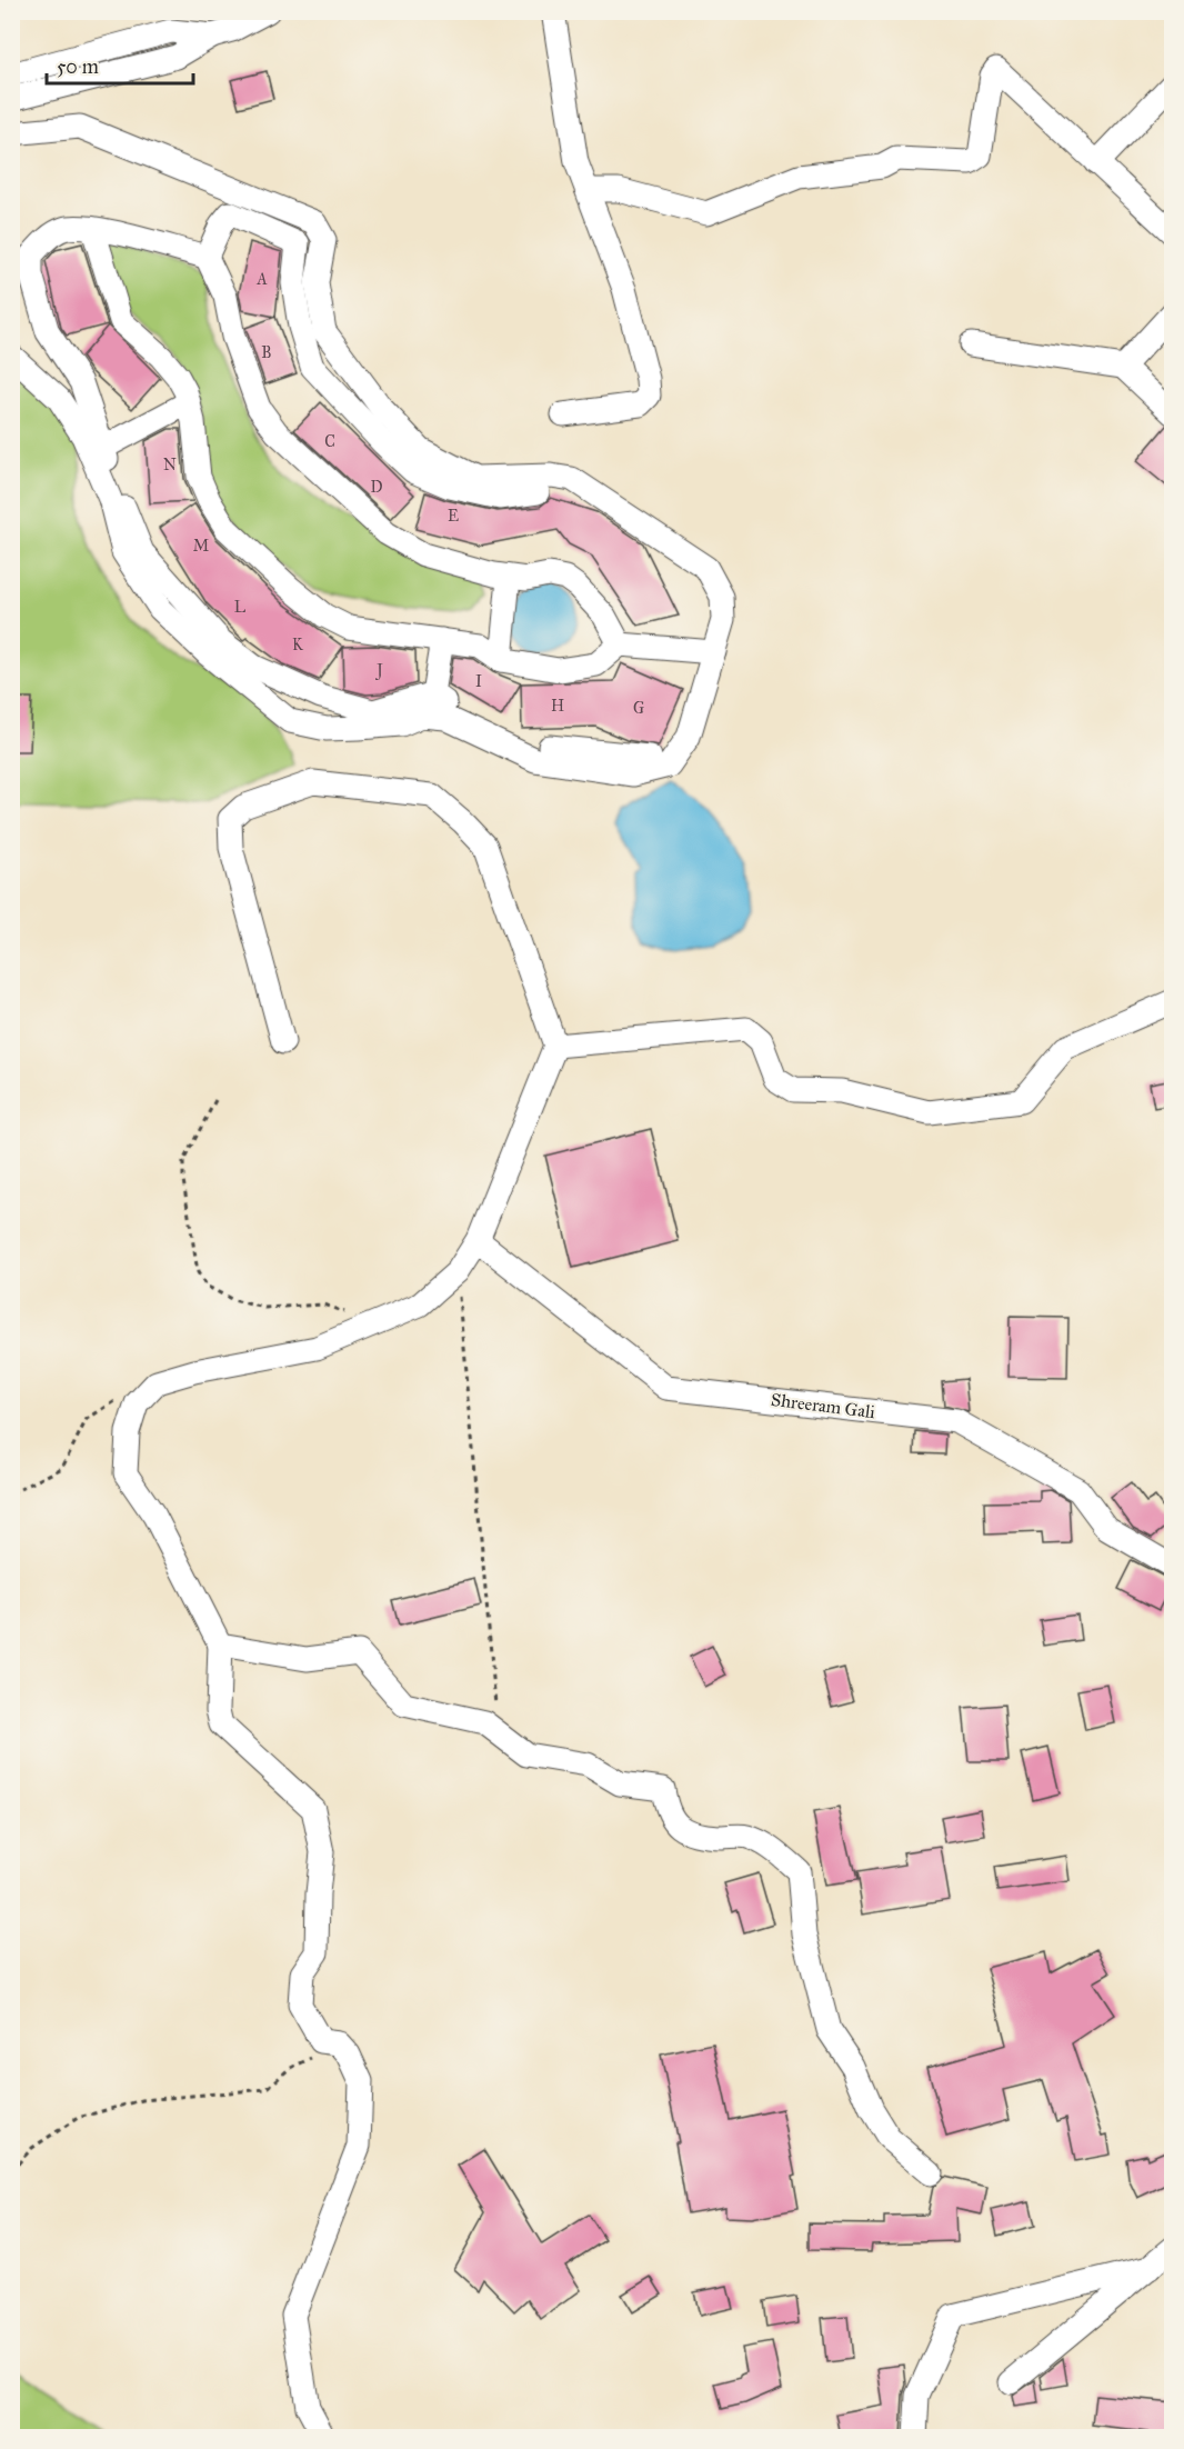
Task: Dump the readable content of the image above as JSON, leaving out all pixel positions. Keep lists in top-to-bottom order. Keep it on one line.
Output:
{"streets":{"street":["Shreeram Gali"]},"house_numbers":["A","B","C","N","D","E","M","L","K","J","I","H","G"],"scale_bar":"50 m"}
